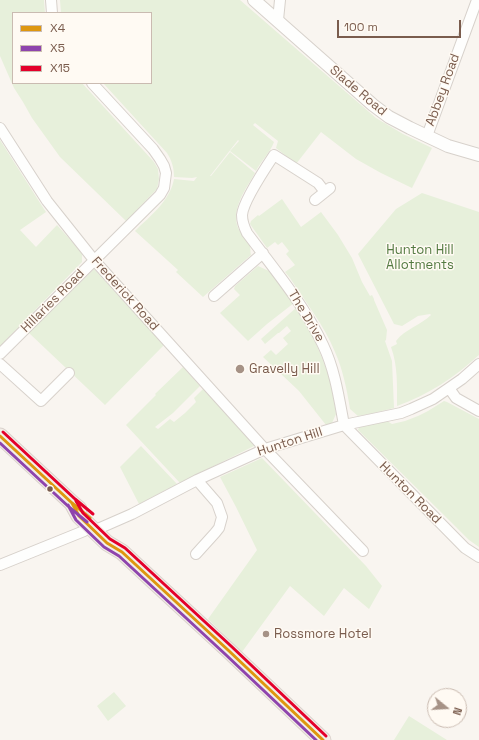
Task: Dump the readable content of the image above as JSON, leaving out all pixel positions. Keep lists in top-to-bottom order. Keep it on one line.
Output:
{"streets":{"street":["Abbey Road","Slade Road","Frederick Road","Hillaries Road","The Drive","Hunton Hill","Hunton Road"]},"crossings":[["Abbey Road","Slade Road"],["Frederick Road","Hillaries Road"],["Frederick Road","Hunton Hill"],["The Drive","Hunton Hill"],["The Drive","Hunton Road"],["Hunton Hill","Hunton Road"]],"parks":["Hunton Hill Allotments"],"places":["Gravelly Hill","Rossmore Hotel"],"lines":["transit line X15","transit line X4","transit line X5"],"legend":["X4","X5","X15"],"scale_bar":"100 m","north":"right"}
